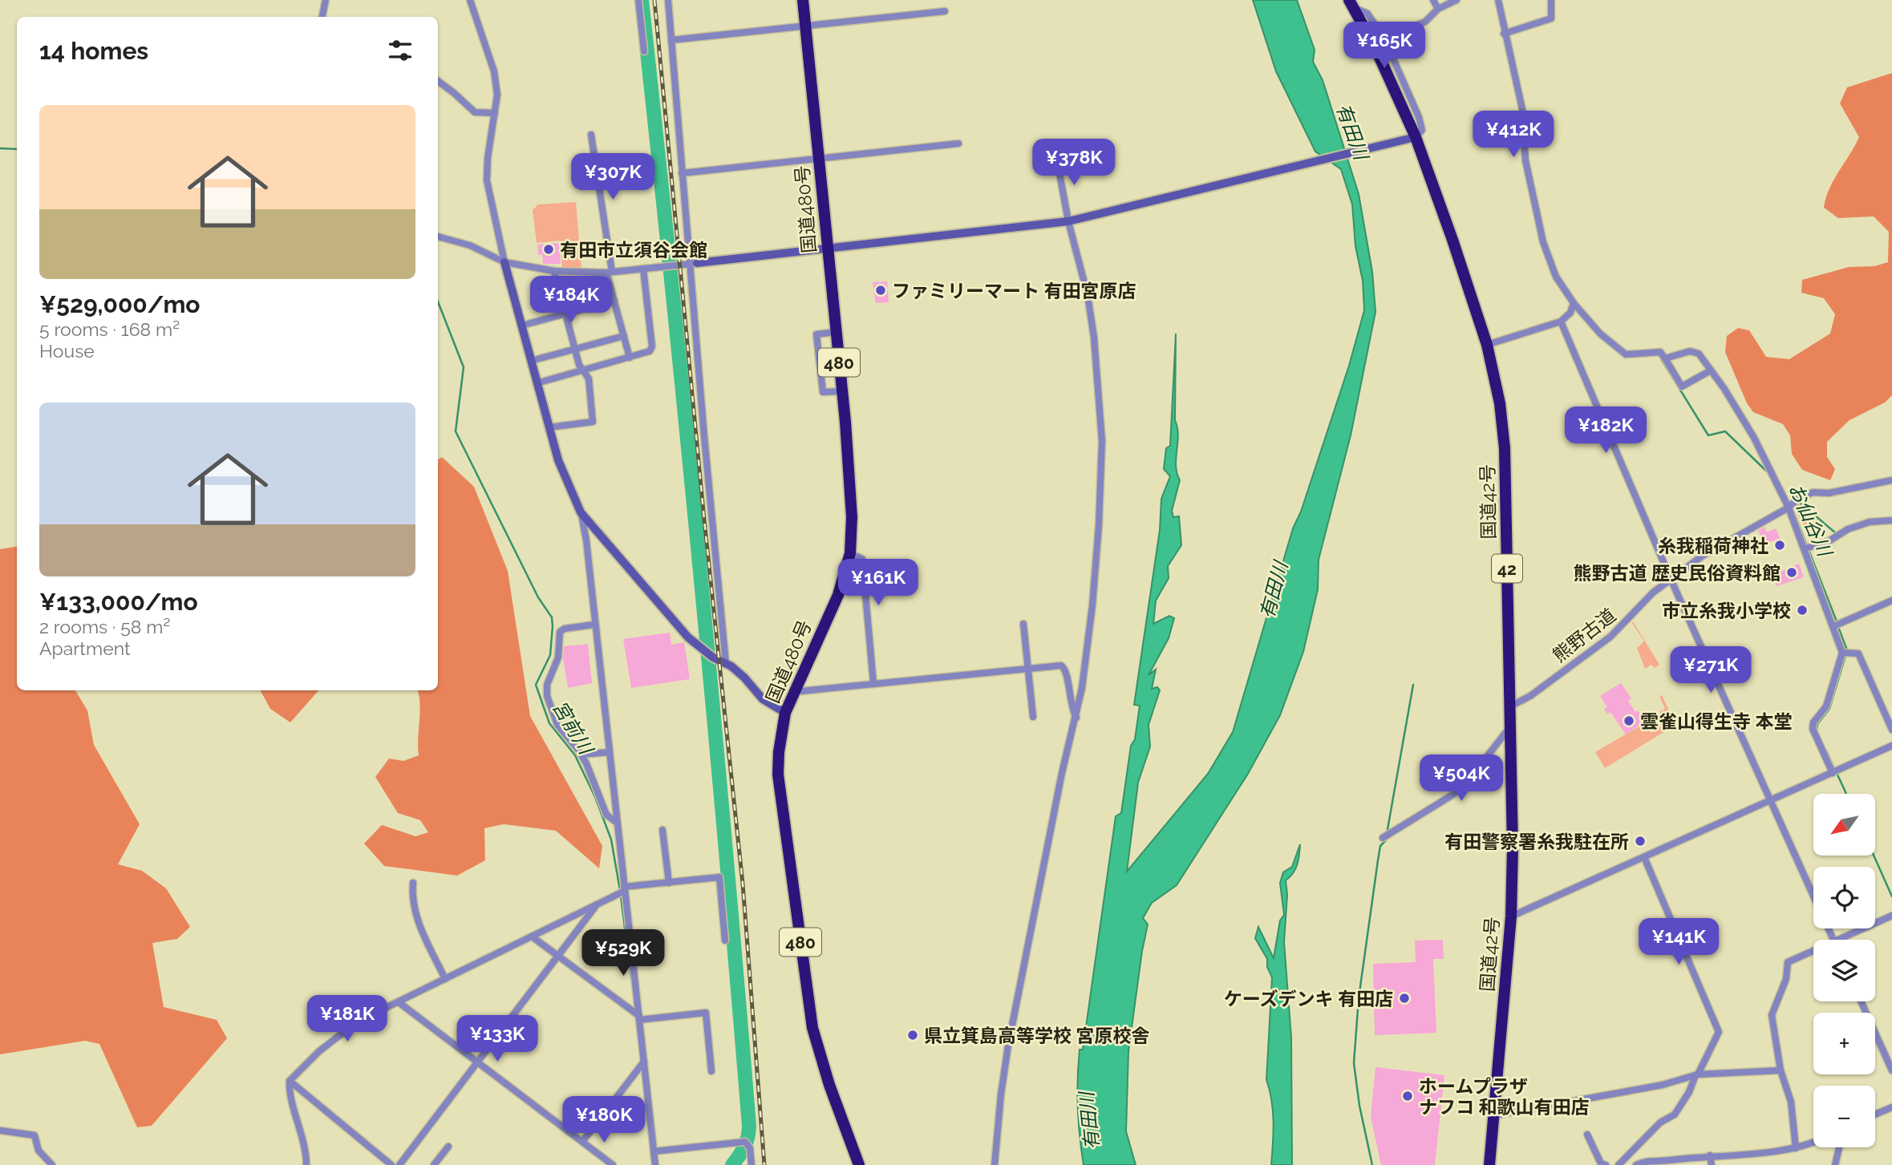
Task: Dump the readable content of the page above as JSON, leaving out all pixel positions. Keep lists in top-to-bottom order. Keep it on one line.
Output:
{"streets":{"highway":["国道480号","480","国道42号","42"],"street":["熊野古道"]},"crossings":[["国道42号","熊野古道"]],"water":["有田川","お仙谷川","宮前川"],"places":["有田市立須谷会館","ファミリーマート 有田宮原店","糸我稲荷神社","熊野古道 歴史民俗資料館","市立糸我小学校","雲雀山得生寺 本堂","有田警察署糸我駐在所","ケーズデンキ 有田店","県立箕島高等学校 宮原校舎","ホームプラザ ナフコ 和歌山有田店"],"north":"bottom left","page":{"heading":"14 homes","price":["¥165K","¥412K","¥378K","¥307K","¥184K","¥182K","¥161K","¥271K","¥504K","¥141K","¥529K","¥181K","¥133K","¥180K"],"list":[{"name":"¥529,000/mo","note":"5 rooms · 168 m² · House"},{"name":"¥133,000/mo","note":"2 rooms · 58 m² · Apartment"}],"map_buttons":["+","−"]}}
